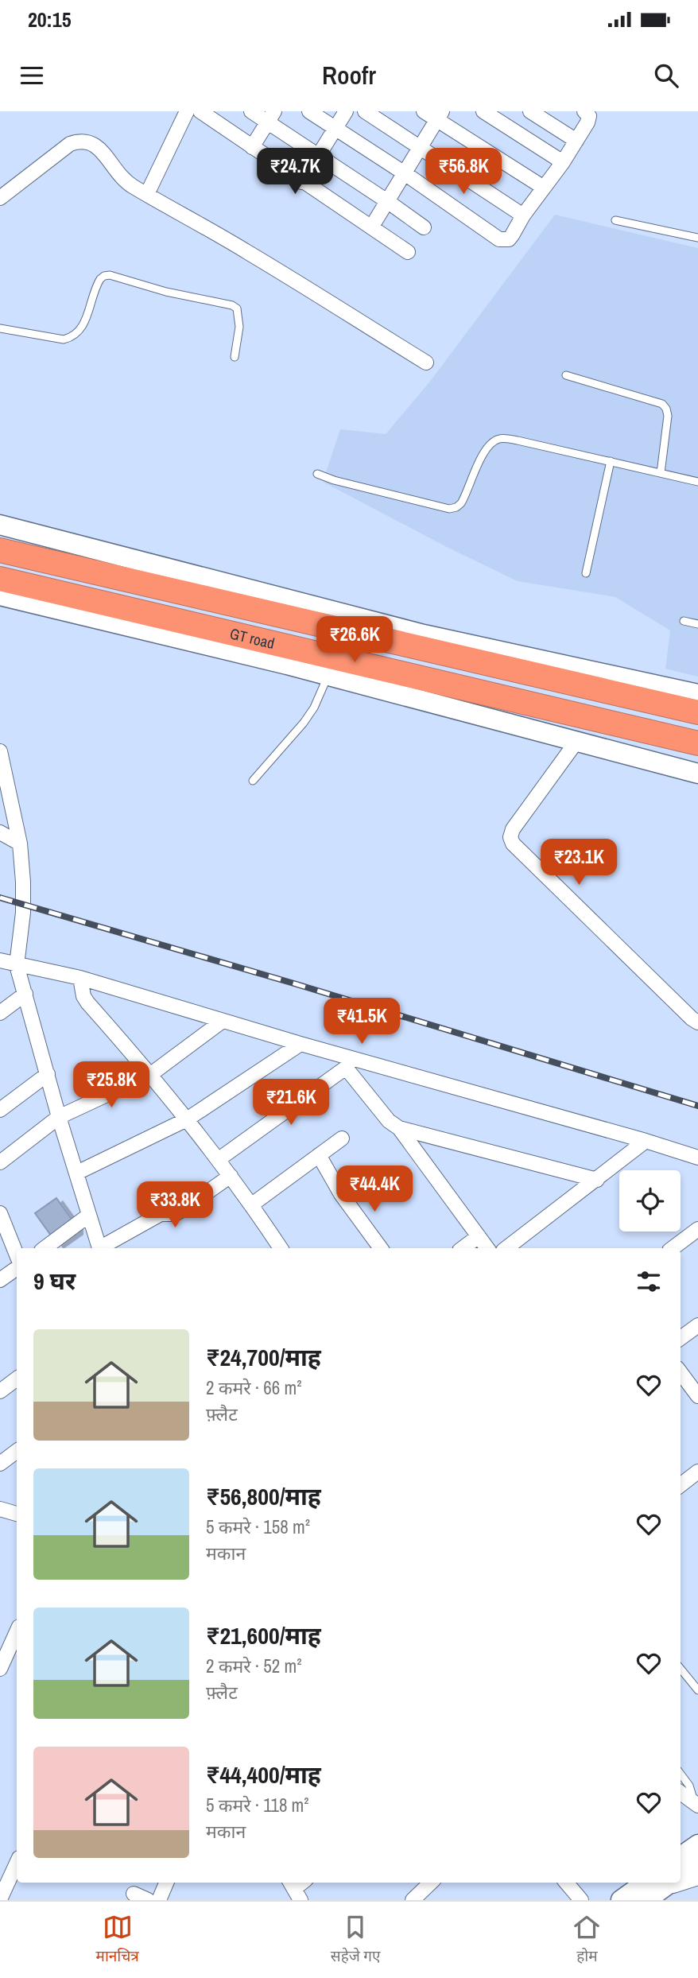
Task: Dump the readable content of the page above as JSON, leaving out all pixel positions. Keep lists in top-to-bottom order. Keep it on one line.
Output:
{"streets":{"highway":["GT road"]},"page":{"status":"20:15","header":"Roofr","price":["₹24.7K","₹56.8K","₹26.6K","₹23.1K","₹41.5K","₹25.8K","₹21.6K","₹44.4K","₹33.8K"],"heading":"9 घर","list":[{"name":"₹24,700/माह","note":"2 कमरे · 66 m² · फ़्लैट"},{"name":"₹56,800/माह","note":"5 कमरे · 158 m² · मकान"},{"name":"₹21,600/माह","note":"2 कमरे · 52 m² · फ़्लैट"},{"name":"₹44,400/माह","note":"5 कमरे · 118 m² · मकान"}],"tabs":["मानचित्र","सहेजे गए","होम"]}}
